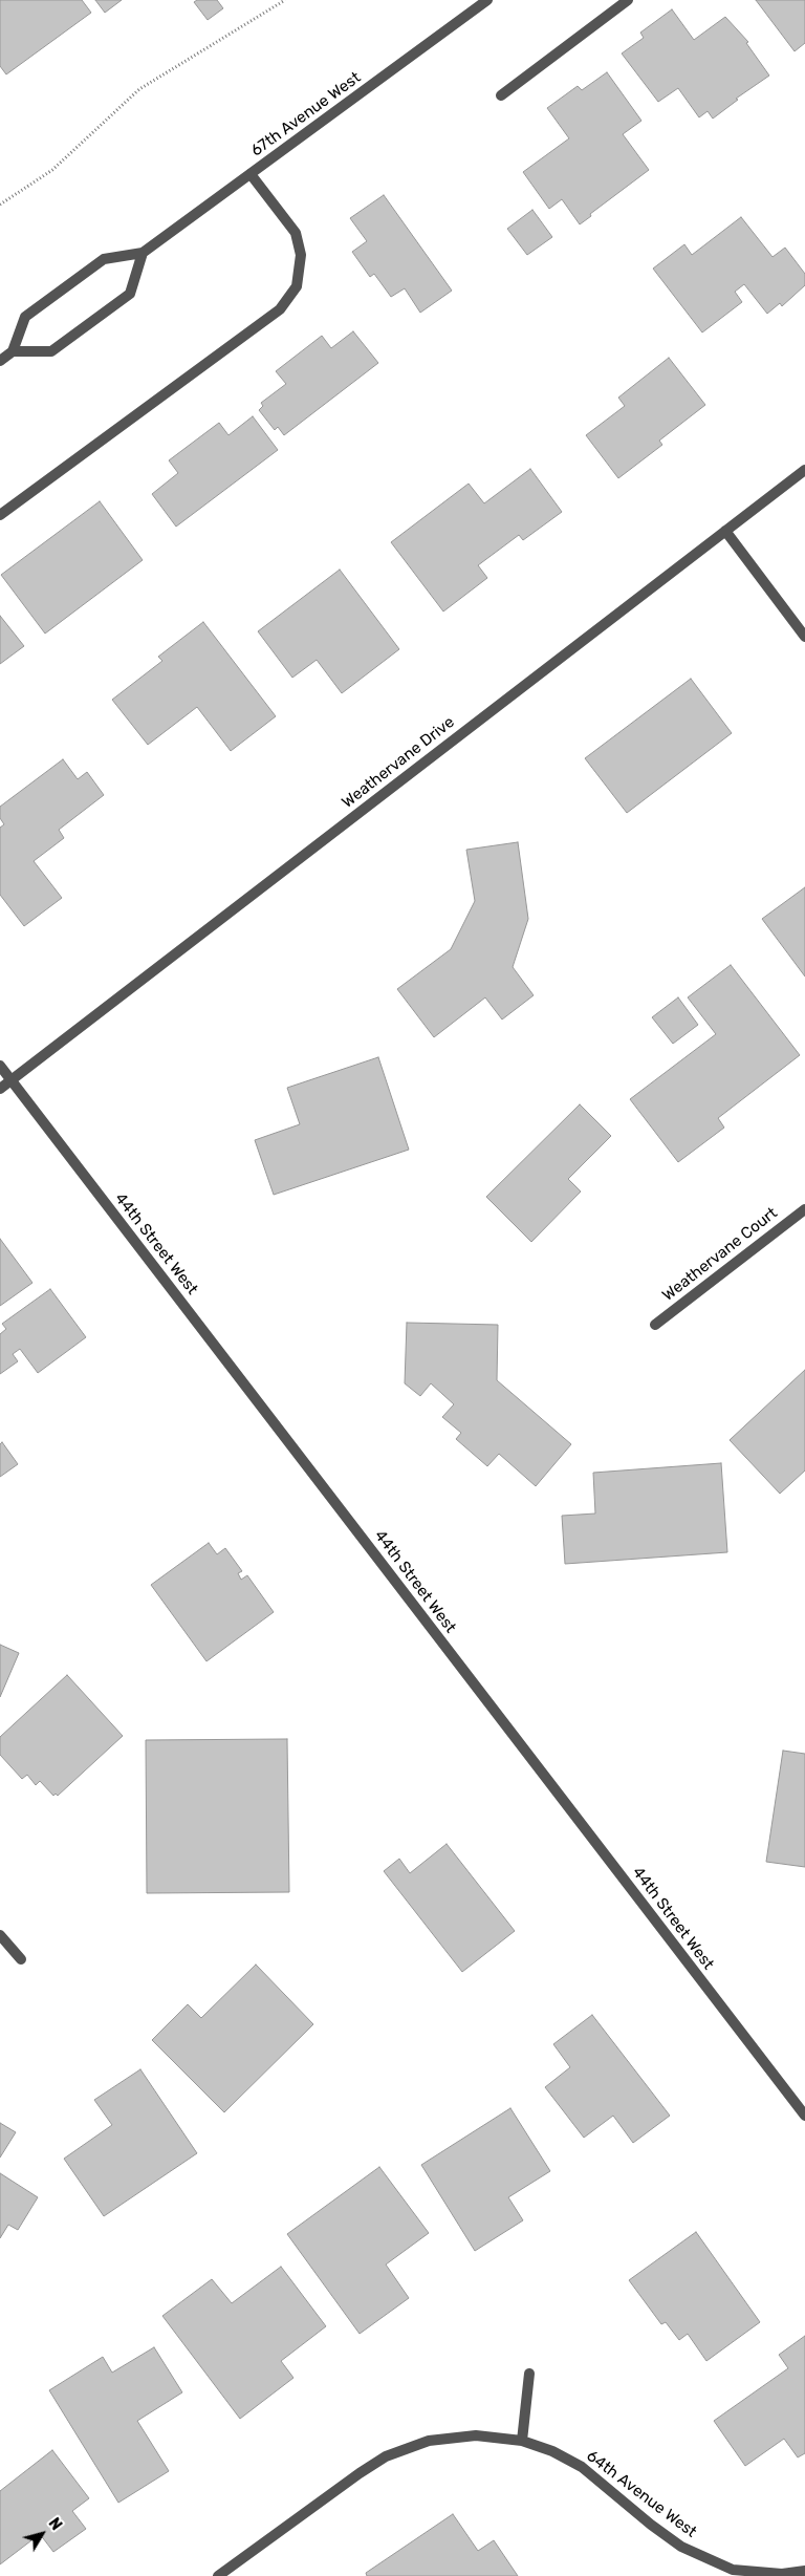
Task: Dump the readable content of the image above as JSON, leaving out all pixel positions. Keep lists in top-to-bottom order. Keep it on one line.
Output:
{"streets":{"street":["67th Avenue West","Weathervane Drive","44th Street West","Weathervane Court","64th Avenue West"]},"crossings":[["Weathervane Drive","44th Street West"]],"north":"top right"}
